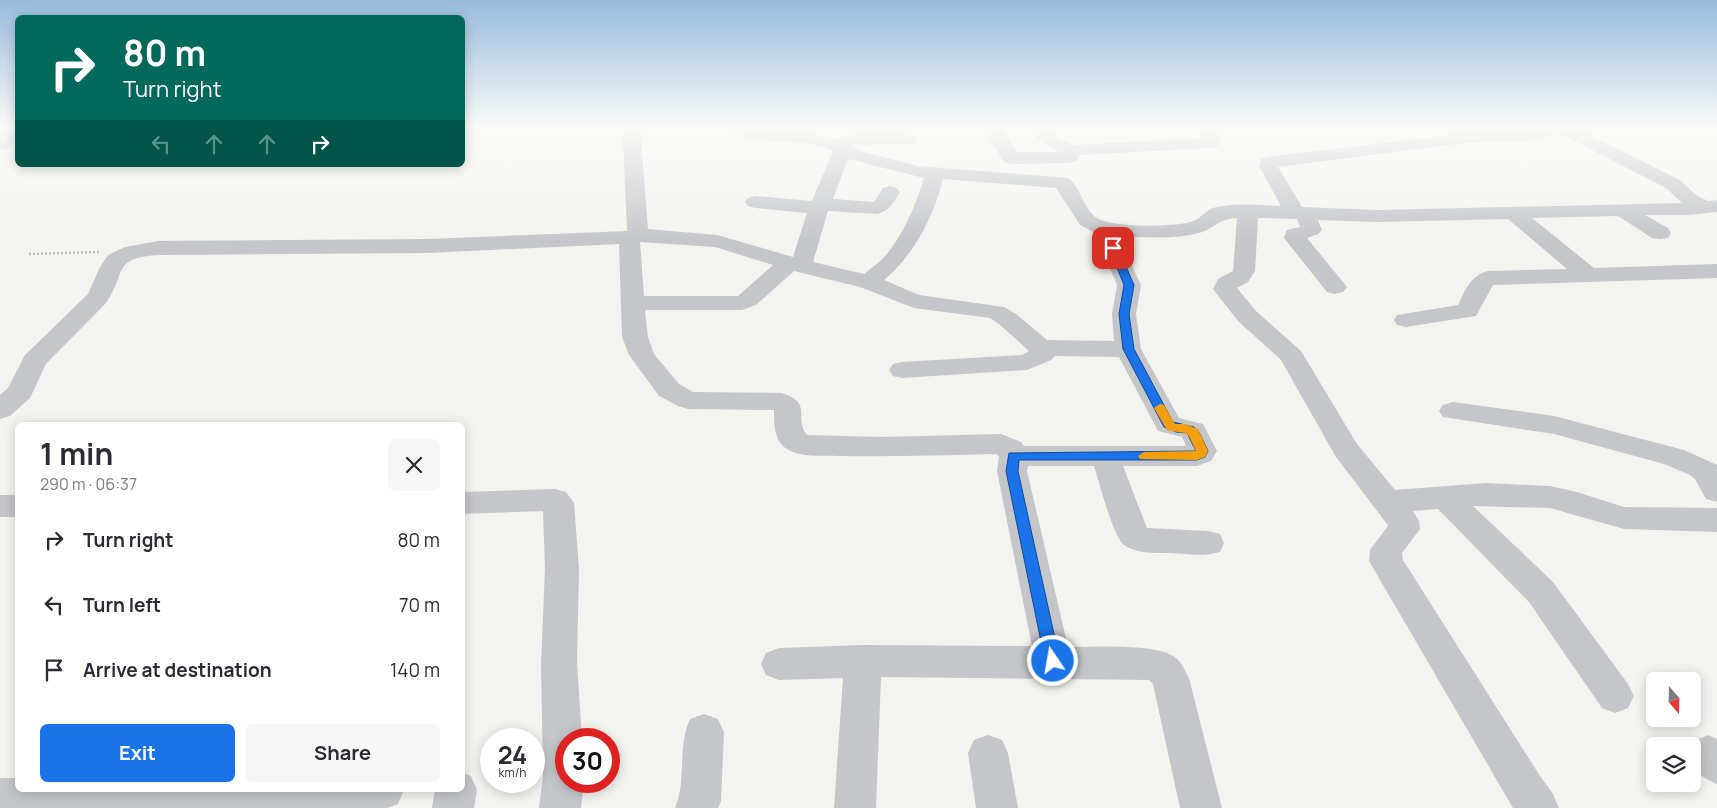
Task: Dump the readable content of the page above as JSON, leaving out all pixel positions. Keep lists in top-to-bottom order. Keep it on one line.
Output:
{"north":"bottom","page":{"turn":["80 m","Turn right"],"heading":["1 min","290 m · 06:37"],"list":[{"name":"Turn right","value":"80 m"},{"name":"Turn left","value":"70 m"},{"name":"Arrive at destination","value":"140 m"}],"buttons":["Exit","Share"],"speed":"24 km/h","limit":"30"}}
